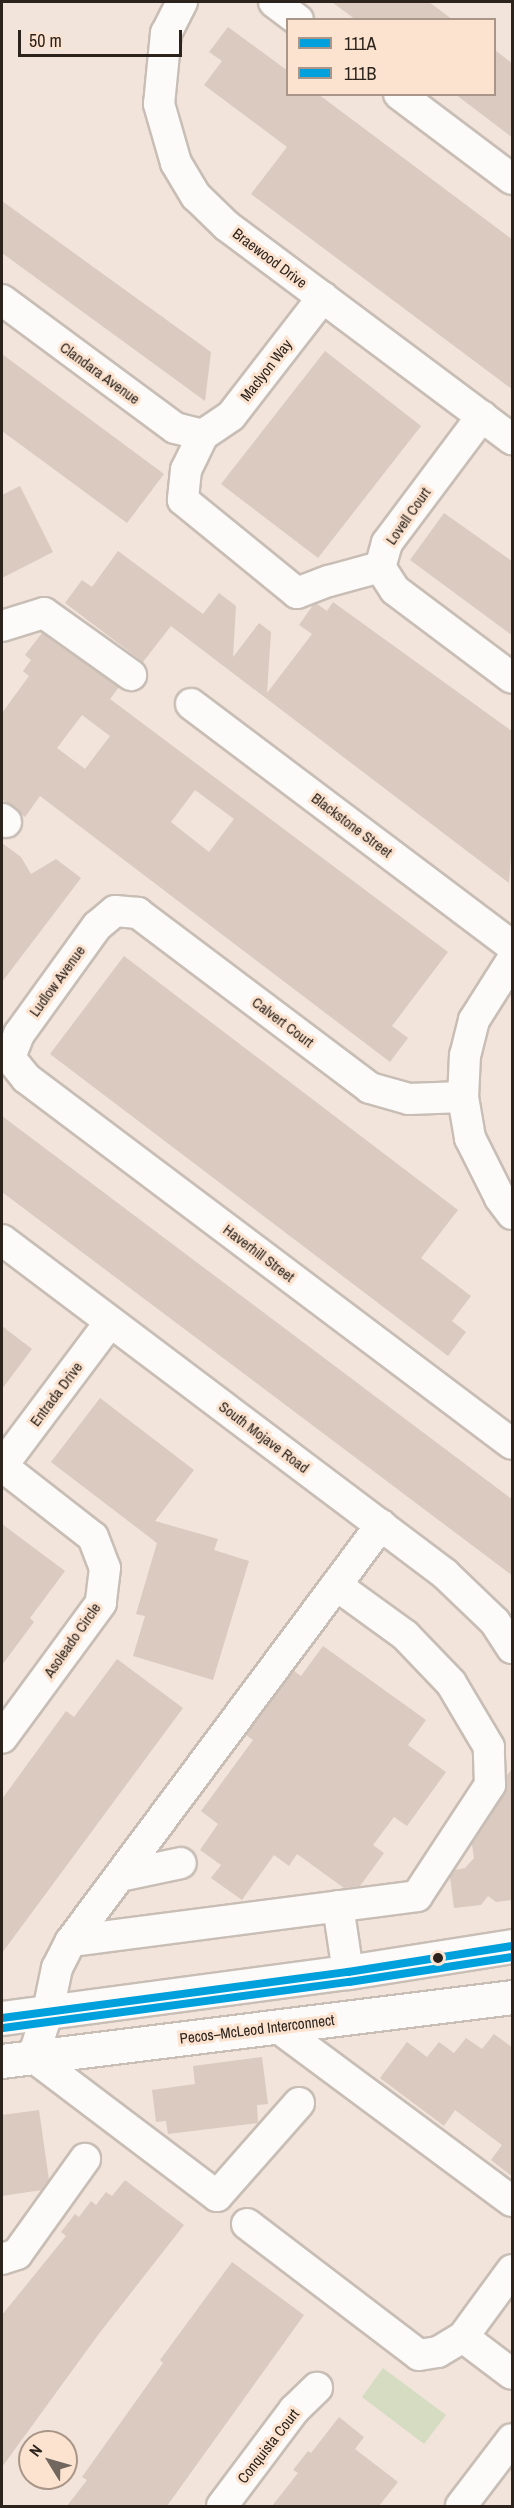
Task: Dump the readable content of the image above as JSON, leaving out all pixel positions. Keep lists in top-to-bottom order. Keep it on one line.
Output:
{"streets":{"main road":["Pecos–McLeod Interconnect"],"street":["Braewood Drive","Maclyon Way","Clandara Avenue","Lovell Court","Blackstone Street","Ludlow Avenue","Calvert Court","Haverhill Street","Entrada Drive","South Mojave Road","Asoleado Circle","Conquista Court"]},"crossings":[["Braewood Drive","Maclyon Way"],["Braewood Drive","Lovell Court"],["Maclyon Way","Clandara Avenue"],["Ludlow Avenue","Calvert Court"],["Ludlow Avenue","Haverhill Street"],["Entrada Drive","South Mojave Road"],["Entrada Drive","Asoleado Circle"]],"lines":["transit line 111A","transit line 111B"],"legend":["111A","111B"],"scale_bar":"50 m","north":"top left"}
